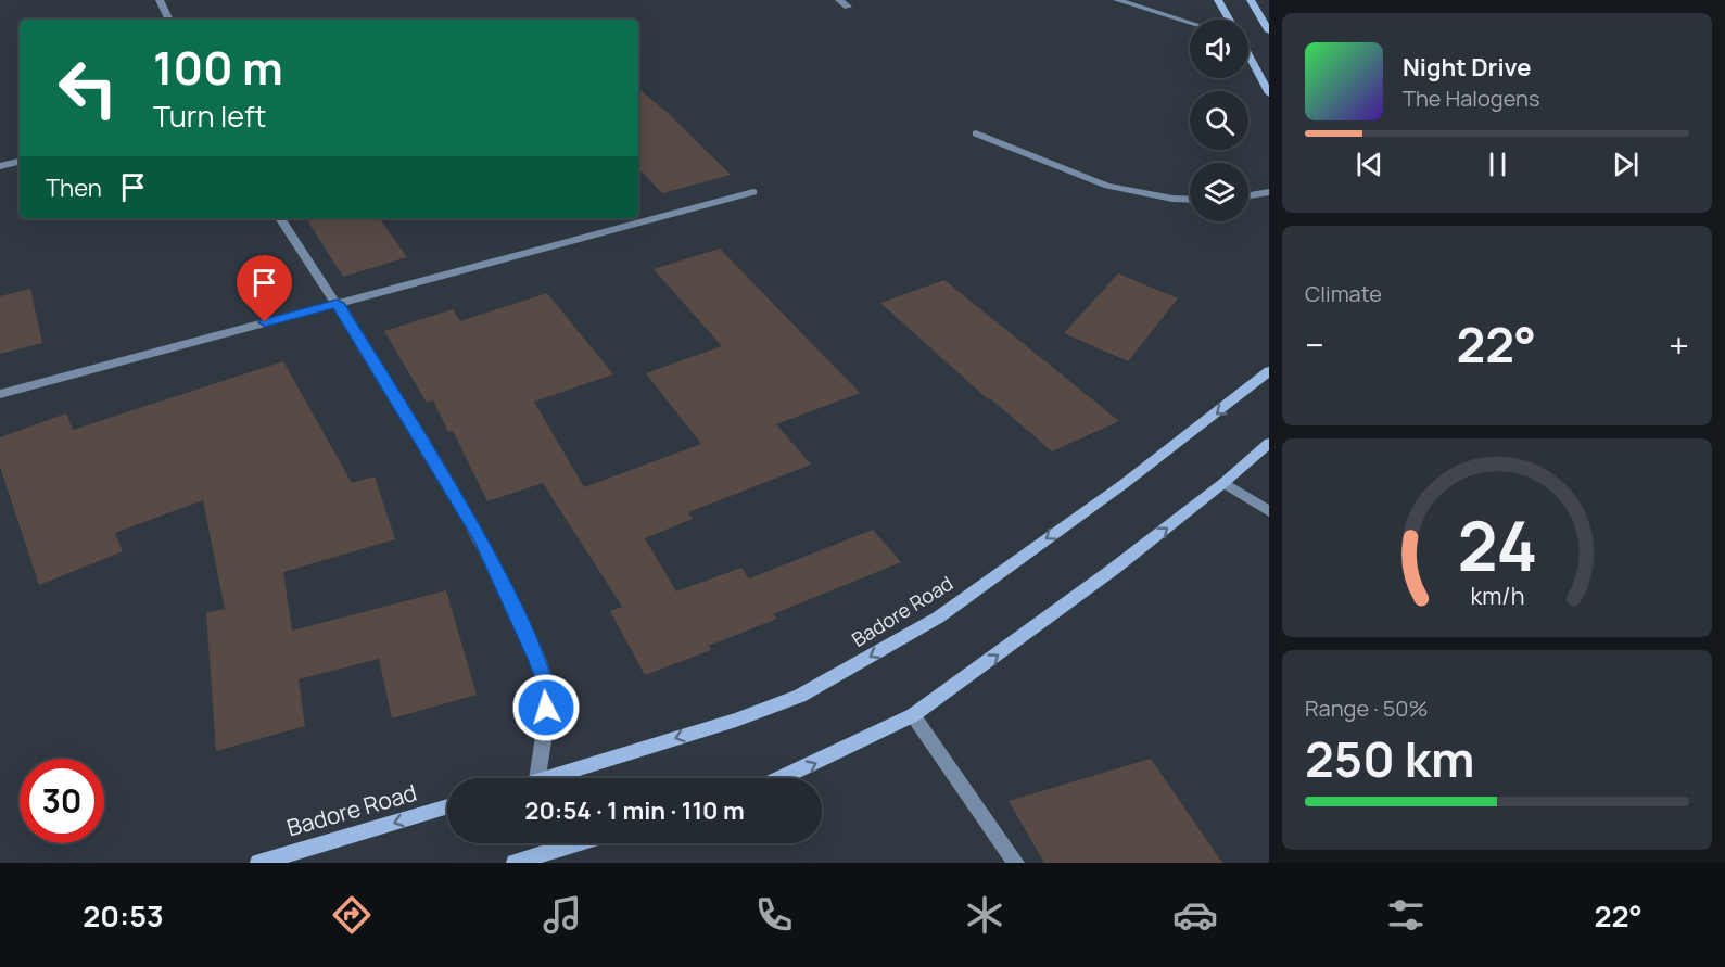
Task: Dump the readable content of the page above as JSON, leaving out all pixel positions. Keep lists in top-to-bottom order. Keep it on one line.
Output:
{"streets":{"main road":["Badore Road"]},"page":{"turn":["100 m","Turn left"],"song":["Night Drive","The Halogens"],"then":"Then","tile":["Climate",["Range · 50%","250 km"]],"heat":["−","22°","+"],"limit":"30","trip":"20:54 · 1 min · 110 m","tabs":["20:53","22°"],"gauge":["24","km/h"]}}
